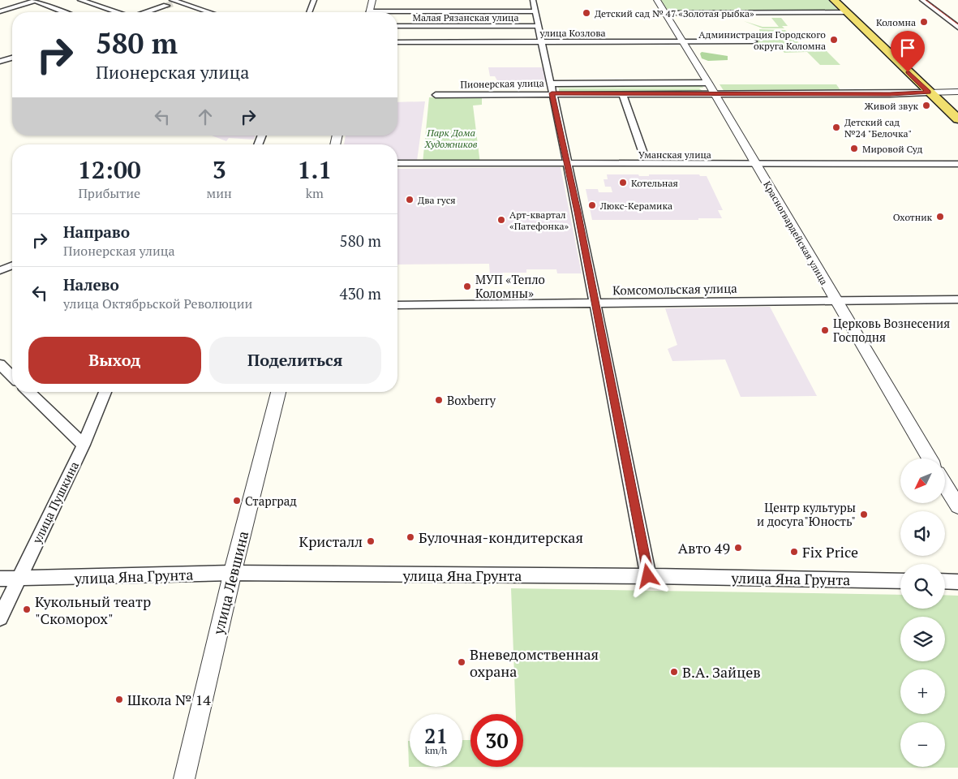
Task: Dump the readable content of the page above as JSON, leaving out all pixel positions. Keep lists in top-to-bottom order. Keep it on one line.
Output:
{"streets":{"street":["Малая Рязанская улица","улица Козлова","Пионерская улица","Уманская улица","Красногвардейская улица","Комсомольская улица","улица Пушкина","улица Яна Грунта","улица Левшина"]},"crossings":[["улица Козлова","Красногвардейская улица"],["Пионерская улица","Красногвардейская улица"],["Уманская улица","Красногвардейская улица"],["Красногвардейская улица","Комсомольская улица"],["улица Пушкина","улица Яна Грунта"],["улица Яна Грунта","улица Левшина"]],"parks":["Парк Дома Художников"],"places":["Детский сад № 47 «Золотая рыбка»","Коломна","Администрация Городского округа Коломна","Живой звук","Детский сад №24 \"Белочка\"","Мировой Суд","Котельная","Два гуся","Люкс-Керамика","Охотник","Арт-квартал «Патефонка»","МУП «Тепло Коломны»","Церковь Вознесения Господня","Boxberry","Старград","Центр культуры и досуга\"Юность\"","Булочная-кондитерская","Кристалл","Авто 49","Fix Price","Кукольный театр \"Скоморох\"","Вневедомственная охрана","В.А. Зайцев","Школа № 14"],"north":"bottom left","page":{"turn":["580 m","Пионерская улица"],"eta":["12:00","Прибытие","3","мин","1.1","km"],"list":[{"name":"Направо","note":"Пионерская улица","value":"580 m"},{"name":"Налево","note":"улица Октябрьской Революции","value":"430 m"}],"buttons":["Выход","Поделиться"],"map_buttons":["+","−"],"speed":"21 km/h","limit":"30"}}
